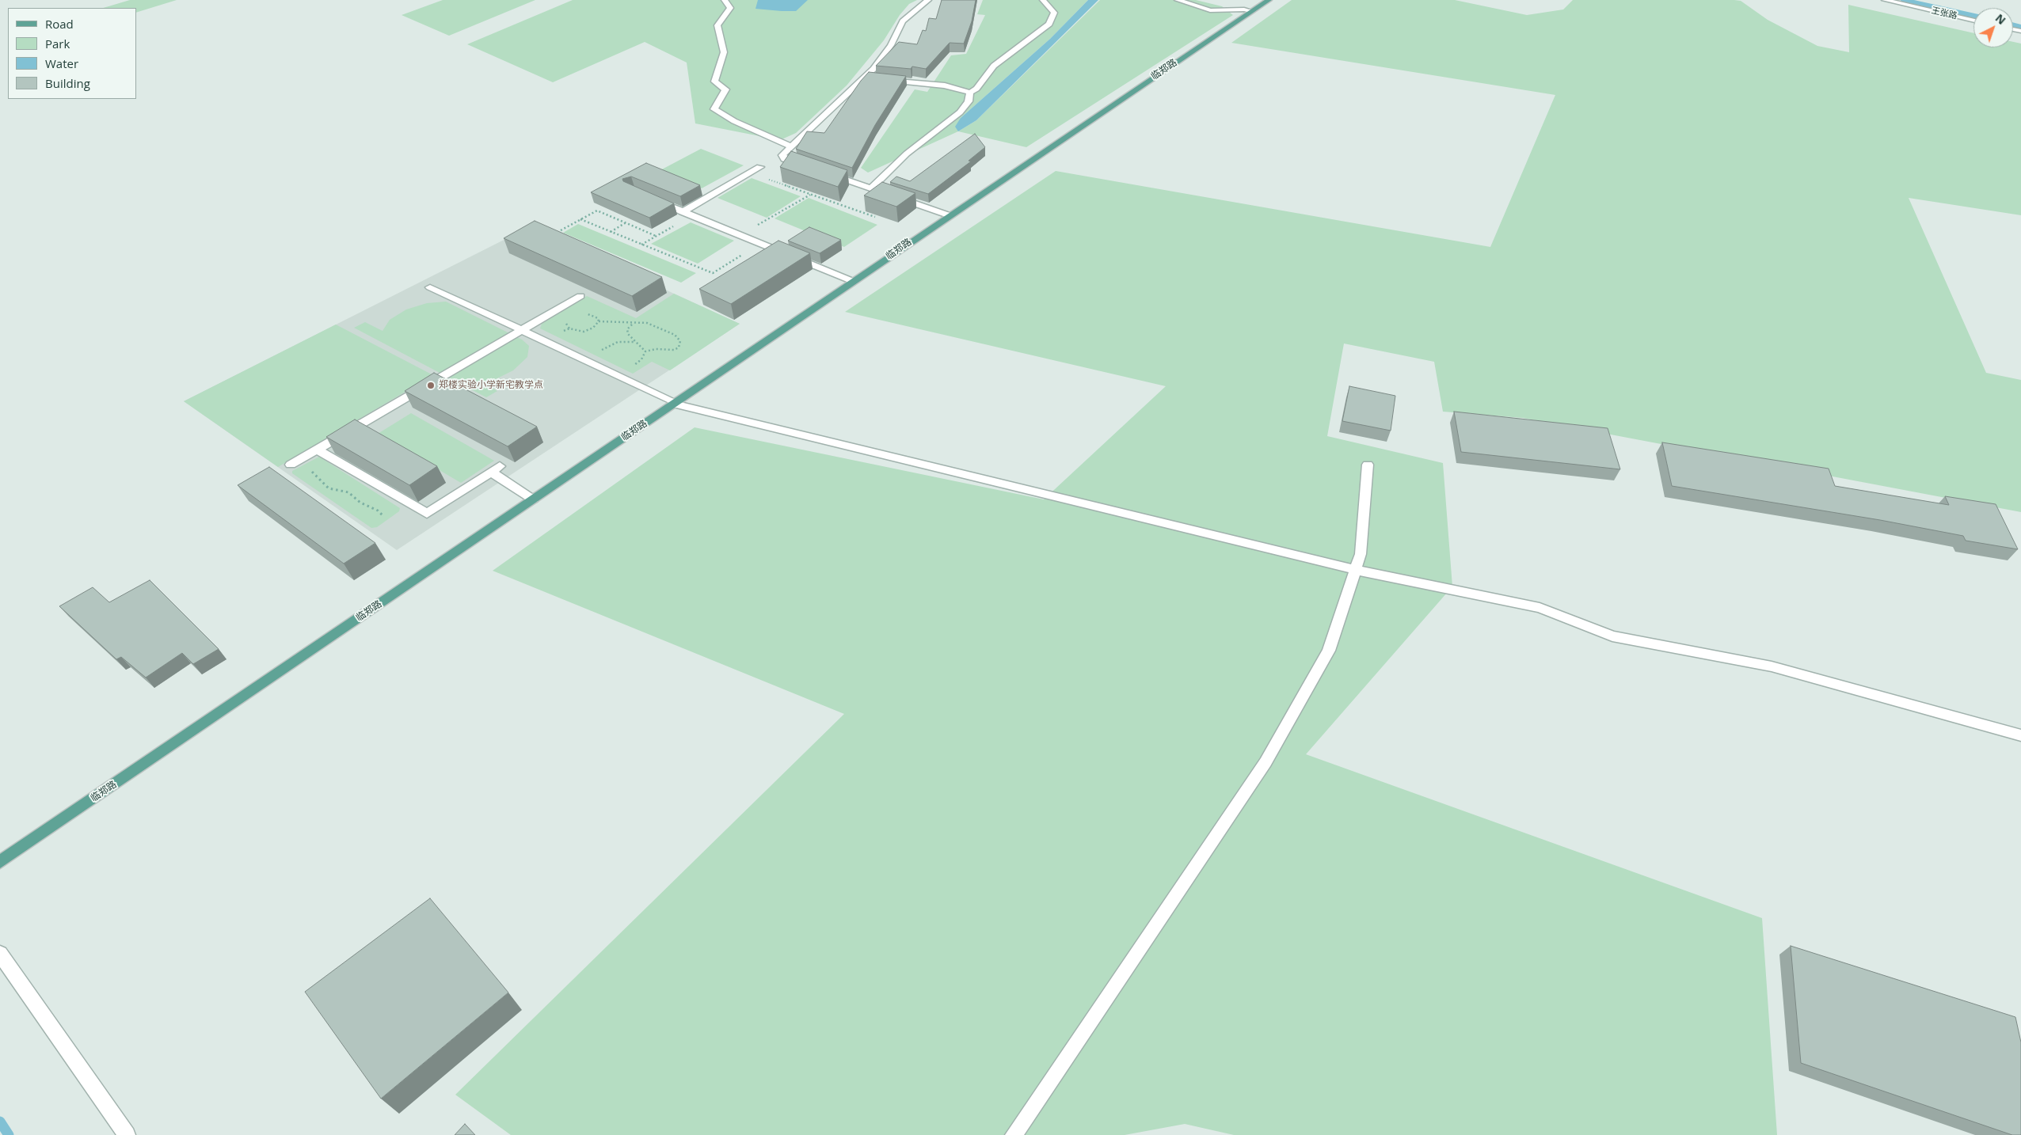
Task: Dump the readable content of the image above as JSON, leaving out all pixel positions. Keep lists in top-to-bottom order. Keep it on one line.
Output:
{"streets":{"main road":["临郑路"],"street":["王张路"]},"places":["郑楼实验小学新宅教学点"],"legend":["Road","Park","Water","Building"],"north":"top right"}
